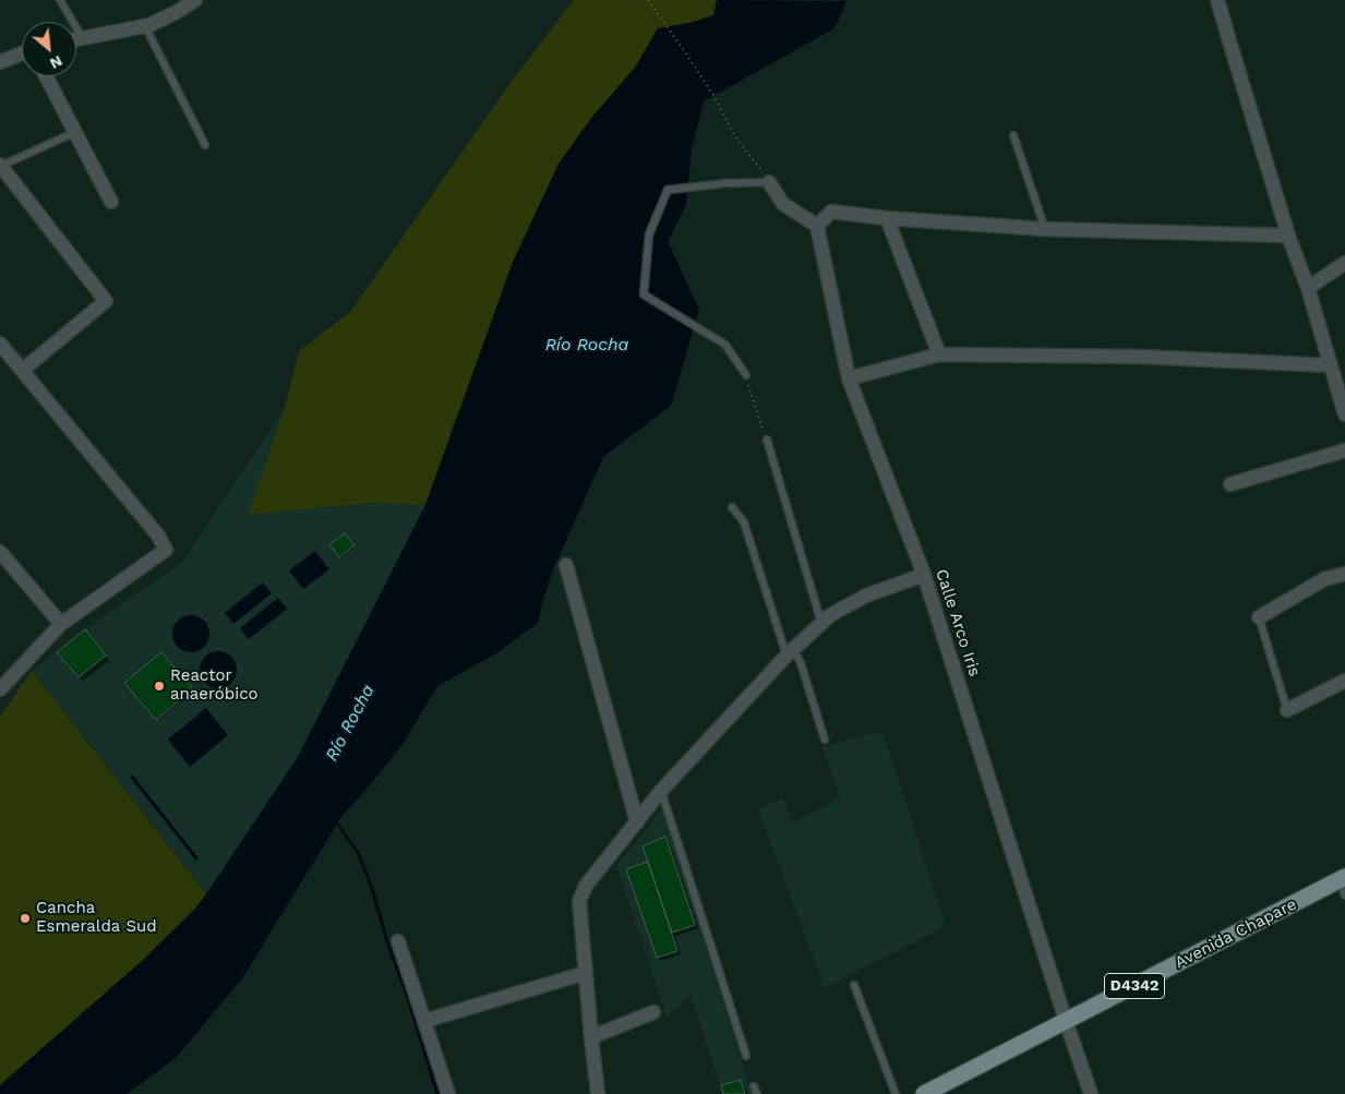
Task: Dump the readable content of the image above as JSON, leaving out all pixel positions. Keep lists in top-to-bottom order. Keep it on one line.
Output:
{"streets":{"main road":["Avenida Chapare","D4342"],"street":["Calle Arco Iris"]},"crossings":[["Calle Arco Iris","Avenida Chapare"]],"water":["Río Rocha"],"places":["Reactor anaeróbico","Cancha Esmeralda Sud"],"north":"bottom right"}
